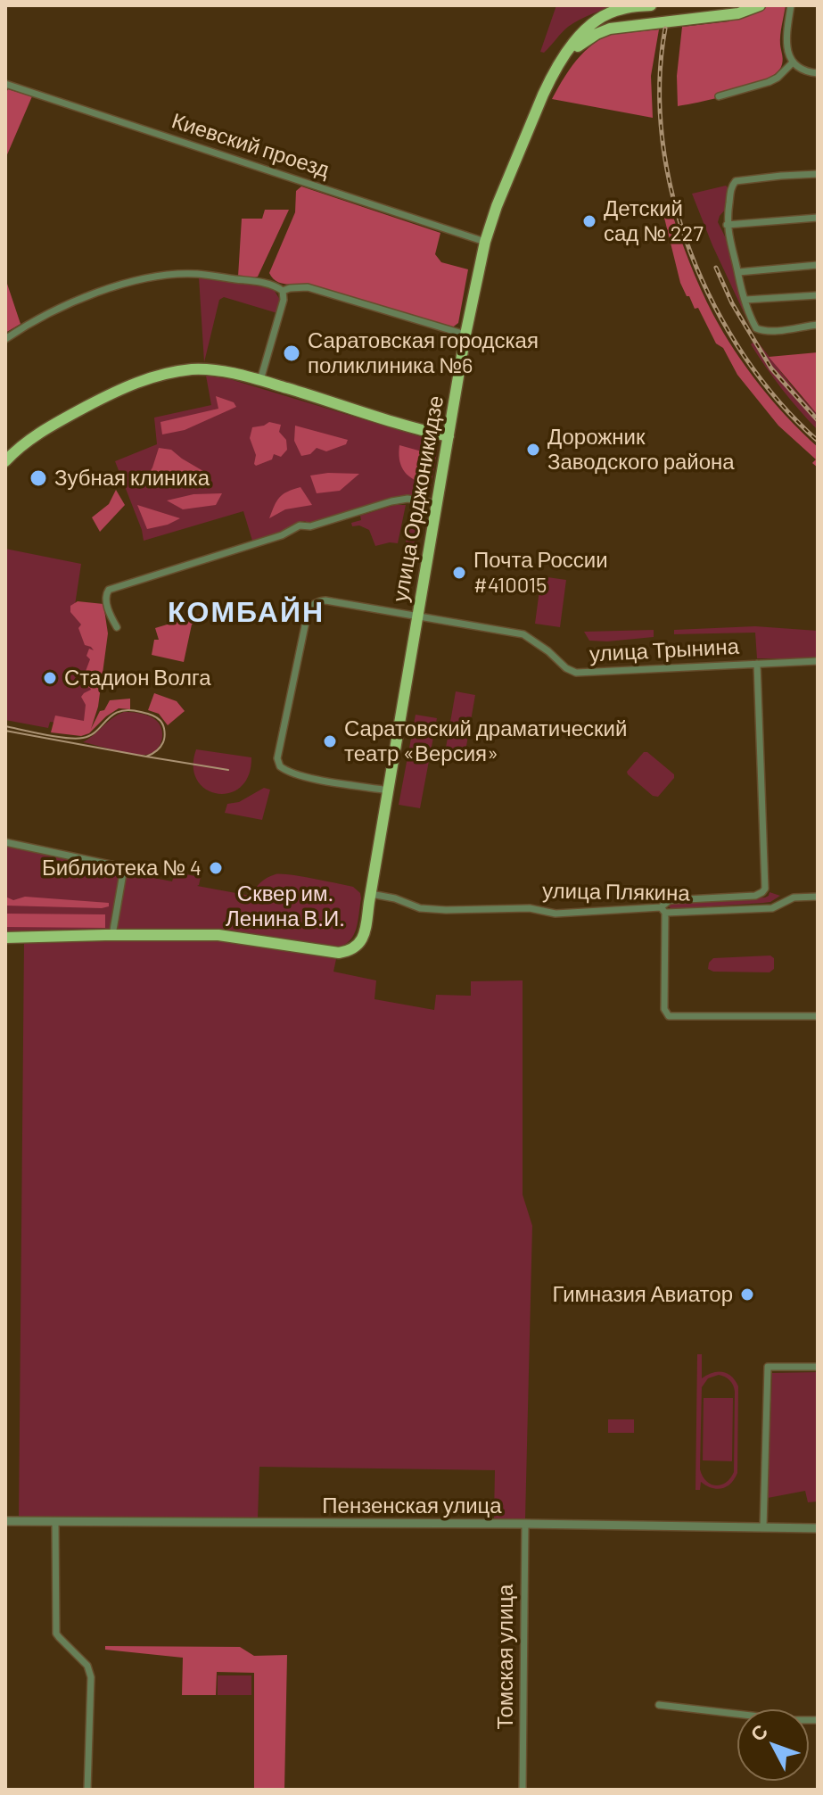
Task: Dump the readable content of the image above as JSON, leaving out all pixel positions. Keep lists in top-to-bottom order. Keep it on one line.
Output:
{"streets":{"main road":["улица Орджоникидзе"],"street":["Киевский проезд","улица Трынина","улица Плякина","Пензенская улица","Томская улица"]},"crossings":[["Киевский проезд","улица Орджоникидзе"],["улица Орджоникидзе","улица Трынина"],["улица Орджоникидзе","улица Плякина"],["Пензенская улица","Томская улица"]],"districts":["КОМБАЙН"],"parks":["Сквер им. Ленина В.И."],"places":["Детский сад № 227","Саратовская городская поликлиника №6","Дорожник Заводского района","Зубная клиника","Почта России #410015","Стадион Волга","Саратовский драматический театр «Версия»","Библиотека № 4","Гимназия Авиатор"],"north":"top left"}
